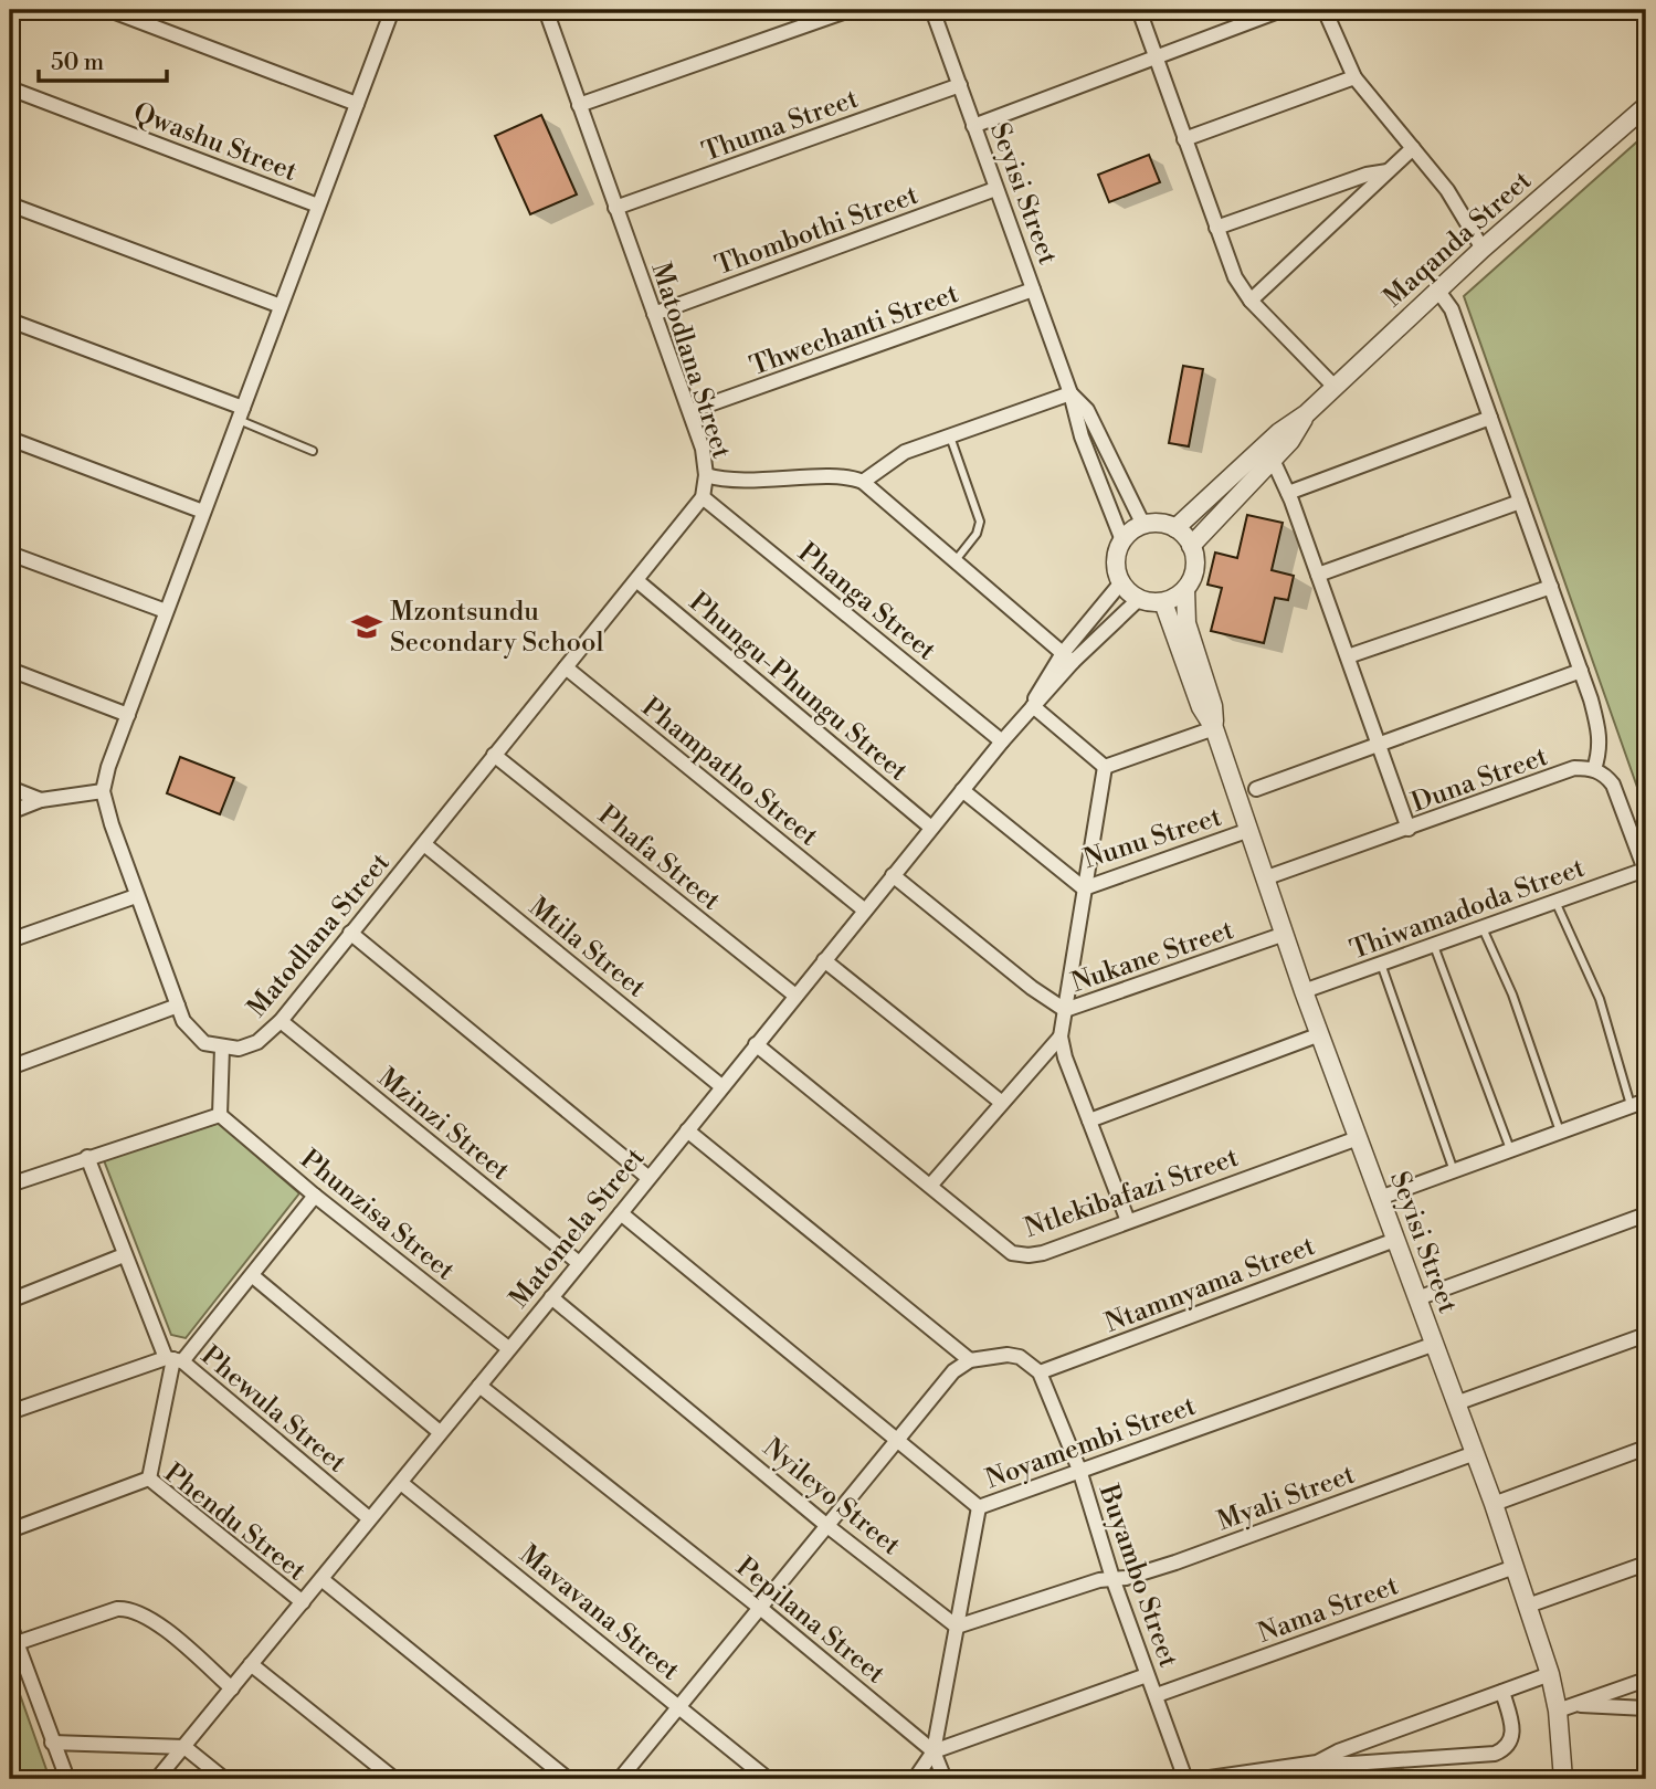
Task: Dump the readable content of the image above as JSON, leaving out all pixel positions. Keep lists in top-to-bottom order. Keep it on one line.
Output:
{"streets":{"street":["Thuma Street","Qwashu Street","Seyisi Street","Thombothi Street","Maqanda Street","Thwechanti Street","Matodlana Street","Phanga Street","Phungu-Phungu Street","Phampatho Street","Duna Street","Nunu Street","Phafa Street","Thiwamadoda Street","Mtila Street","Nukane Street","Mzinzi Street","Ntlekibafazi Street","Phunzisa Street","Matomela Street","Ntamnyama Street","Phewula Street","Noyamembi Street","Nyileyo Street","Myali Street","Phendu Street","Buyambo Street","Nama Street","Mavavana Street","Pepilana Street"]},"crossings":[["Thuma Street","Seyisi Street"],["Thuma Street","Matodlana Street"],["Seyisi Street","Thombothi Street"],["Seyisi Street","Maqanda Street"],["Seyisi Street","Thwechanti Street"],["Seyisi Street","Duna Street"],["Seyisi Street","Nunu Street"],["Seyisi Street","Thiwamadoda Street"],["Seyisi Street","Nukane Street"],["Seyisi Street","Ntlekibafazi Street"],["Seyisi Street","Matomela Street"],["Seyisi Street","Ntamnyama Street"],["Seyisi Street","Noyamembi Street"],["Seyisi Street","Myali Street"],["Seyisi Street","Nama Street"],["Thombothi Street","Matodlana Street"],["Maqanda Street","Matomela Street"],["Thwechanti Street","Matodlana Street"],["Matodlana Street","Phanga Street"],["Matodlana Street","Phungu-Phungu Street"],["Matodlana Street","Phampatho Street"],["Matodlana Street","Phafa Street"],["Matodlana Street","Mtila Street"],["Matodlana Street","Mzinzi Street"],["Phanga Street","Matomela Street"],["Phungu-Phungu Street","Matomela Street"],["Phampatho Street","Matomela Street"],["Nunu Street","Matomela Street"],["Phafa Street","Matomela Street"],["Mtila Street","Matomela Street"],["Nukane Street","Matomela Street"],["Mzinzi Street","Matomela Street"],["Ntlekibafazi Street","Matomela Street"],["Phunzisa Street","Matomela Street"],["Matomela Street","Phewula Street"],["Matomela Street","Noyamembi Street"],["Matomela Street","Nyileyo Street"],["Matomela Street","Phendu Street"],["Matomela Street","Mavavana Street"],["Matomela Street","Pepilana Street"],["Ntamnyama Street","Buyambo Street"],["Noyamembi Street","Buyambo Street"],["Myali Street","Buyambo Street"],["Buyambo Street","Nama Street"]],"places":{"school or university":["Mzontsundu Secondary School"]},"scale_bar":"50 m"}
